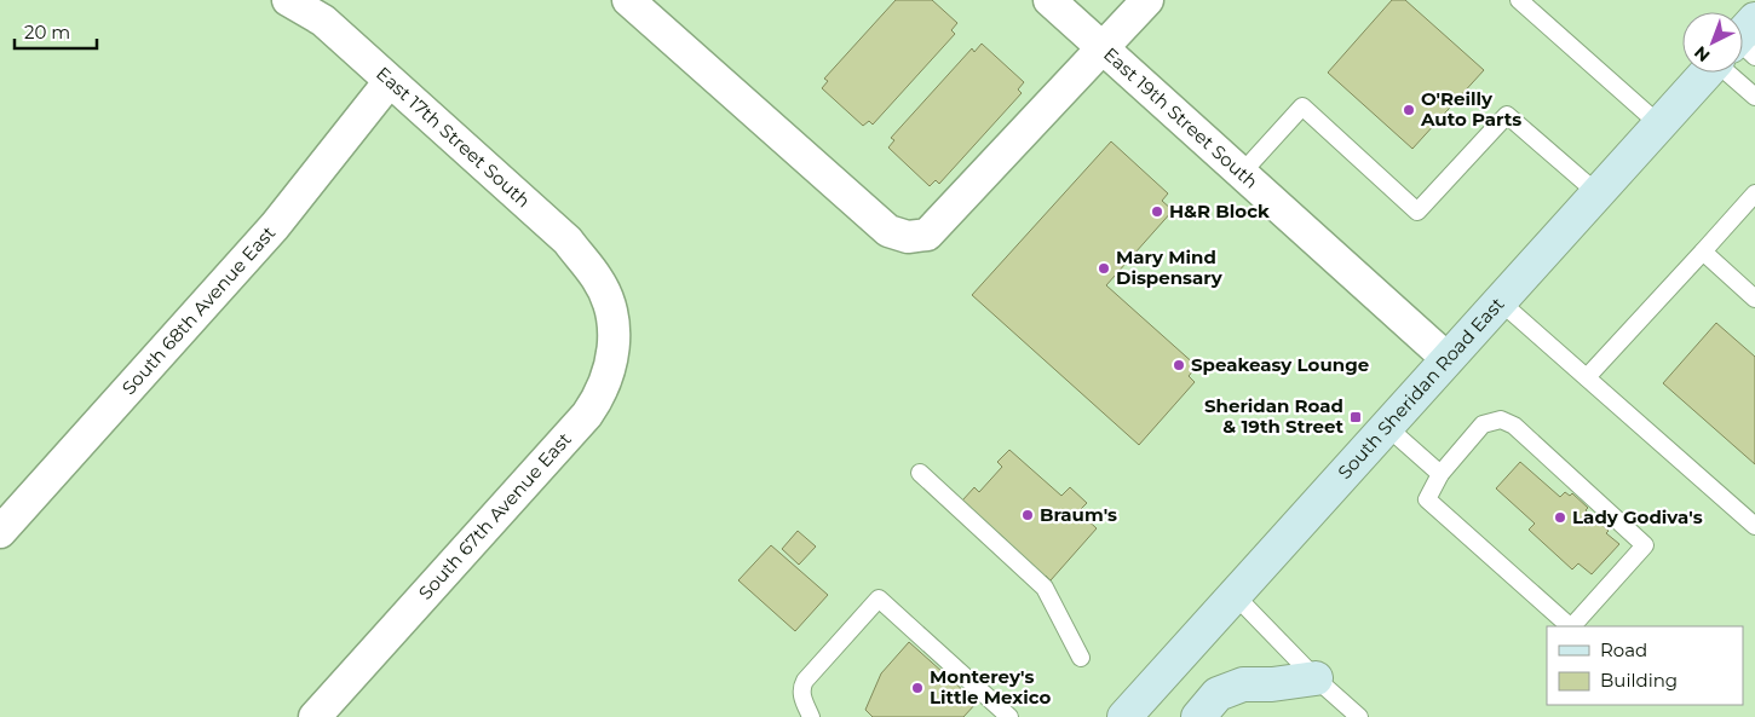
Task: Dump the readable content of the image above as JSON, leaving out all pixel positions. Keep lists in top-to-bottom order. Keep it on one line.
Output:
{"streets":{"main road":["South Sheridan Road East"],"street":["East 19th Street South","East 17th Street South","South 68th Avenue East","South 67th Avenue East"]},"crossings":[["East 19th Street South","South Sheridan Road East"],["East 17th Street South","South 68th Avenue East"],["East 17th Street South","South 67th Avenue East"]],"places":{"other":["O'Reilly Auto Parts","H&R Block","Mary Mind Dispensary","Speakeasy Lounge","Braum's","Lady Godiva's","Monterey's Little Mexico"],"transit":["Sheridan Road & 19th Street"]},"legend":["Road","Building"],"scale_bar":"20 m","north":"bottom left"}
